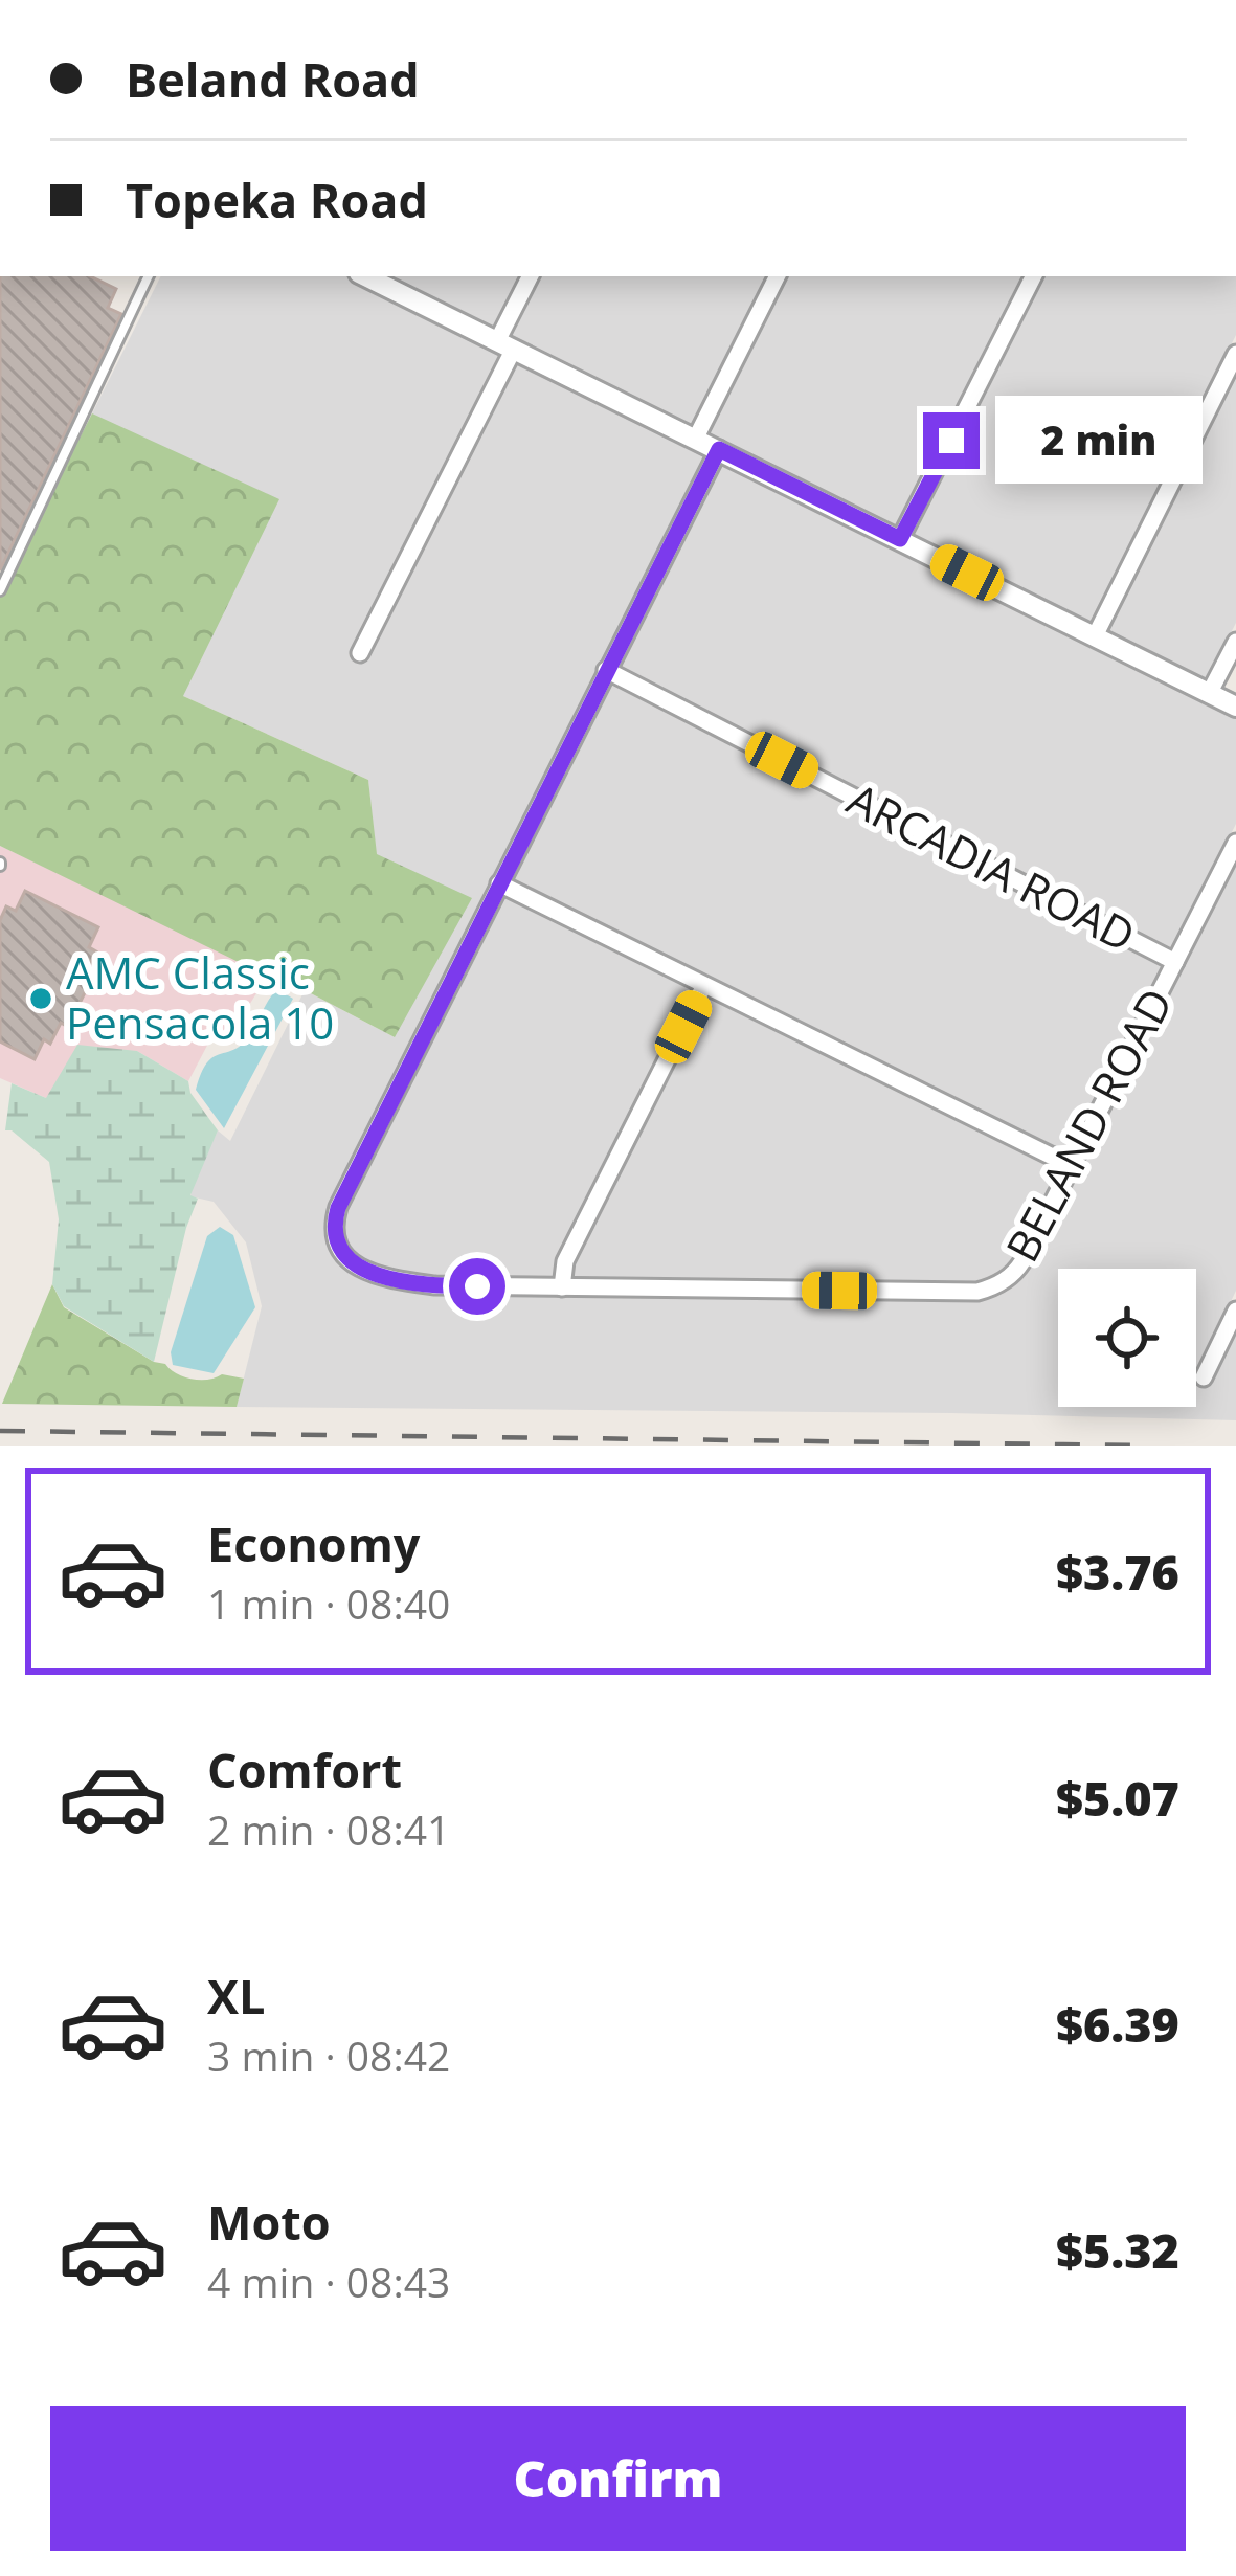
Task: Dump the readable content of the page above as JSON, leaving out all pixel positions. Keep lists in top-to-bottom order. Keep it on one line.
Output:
{"streets":{"street":["ARCADIA ROAD","BELAND ROAD"]},"crossings":[["ARCADIA ROAD","BELAND ROAD"]],"places":["AMC Classic Pensacola 10"],"page":{"banner":["Beland Road","Topeka Road"],"bubble":"2 min","list":[{"name":"Economy","note":"1 min · 08:40","value":"$3.76"},{"name":"Comfort","note":"2 min · 08:41","value":"$5.07"},{"name":"XL","note":"3 min · 08:42","value":"$6.39"},{"name":"Moto","note":"4 min · 08:43","value":"$5.32"}],"buttons":"Confirm"}}
